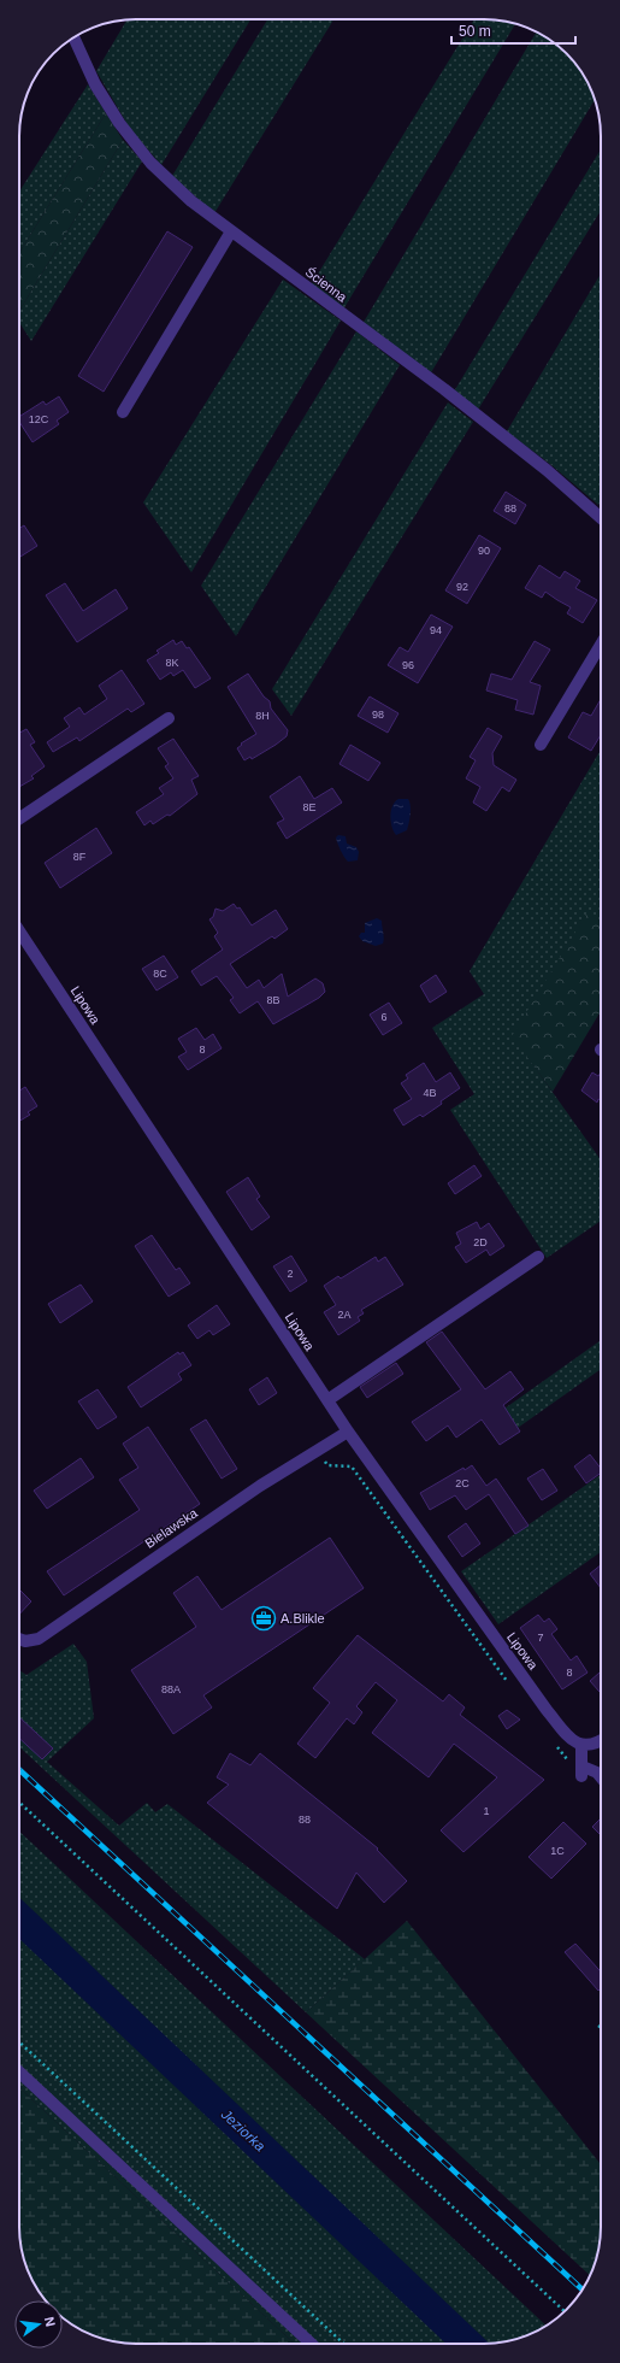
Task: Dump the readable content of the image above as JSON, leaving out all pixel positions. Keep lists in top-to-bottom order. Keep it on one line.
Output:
{"streets":{"street":["Ścienna","Lipowa","Bielawska"]},"crossings":[["Lipowa","Bielawska"]],"water":["Jeziorka"],"places":{"office":["A.Blikle"]},"house_numbers":["12C","88","90","92","94","8K","96","98","8H","8E","8F","8C","8B","6","8","4B","2D","2","2A","2C","7","8","88A","1","88","1C"],"scale_bar":"50 m","north":"right"}
